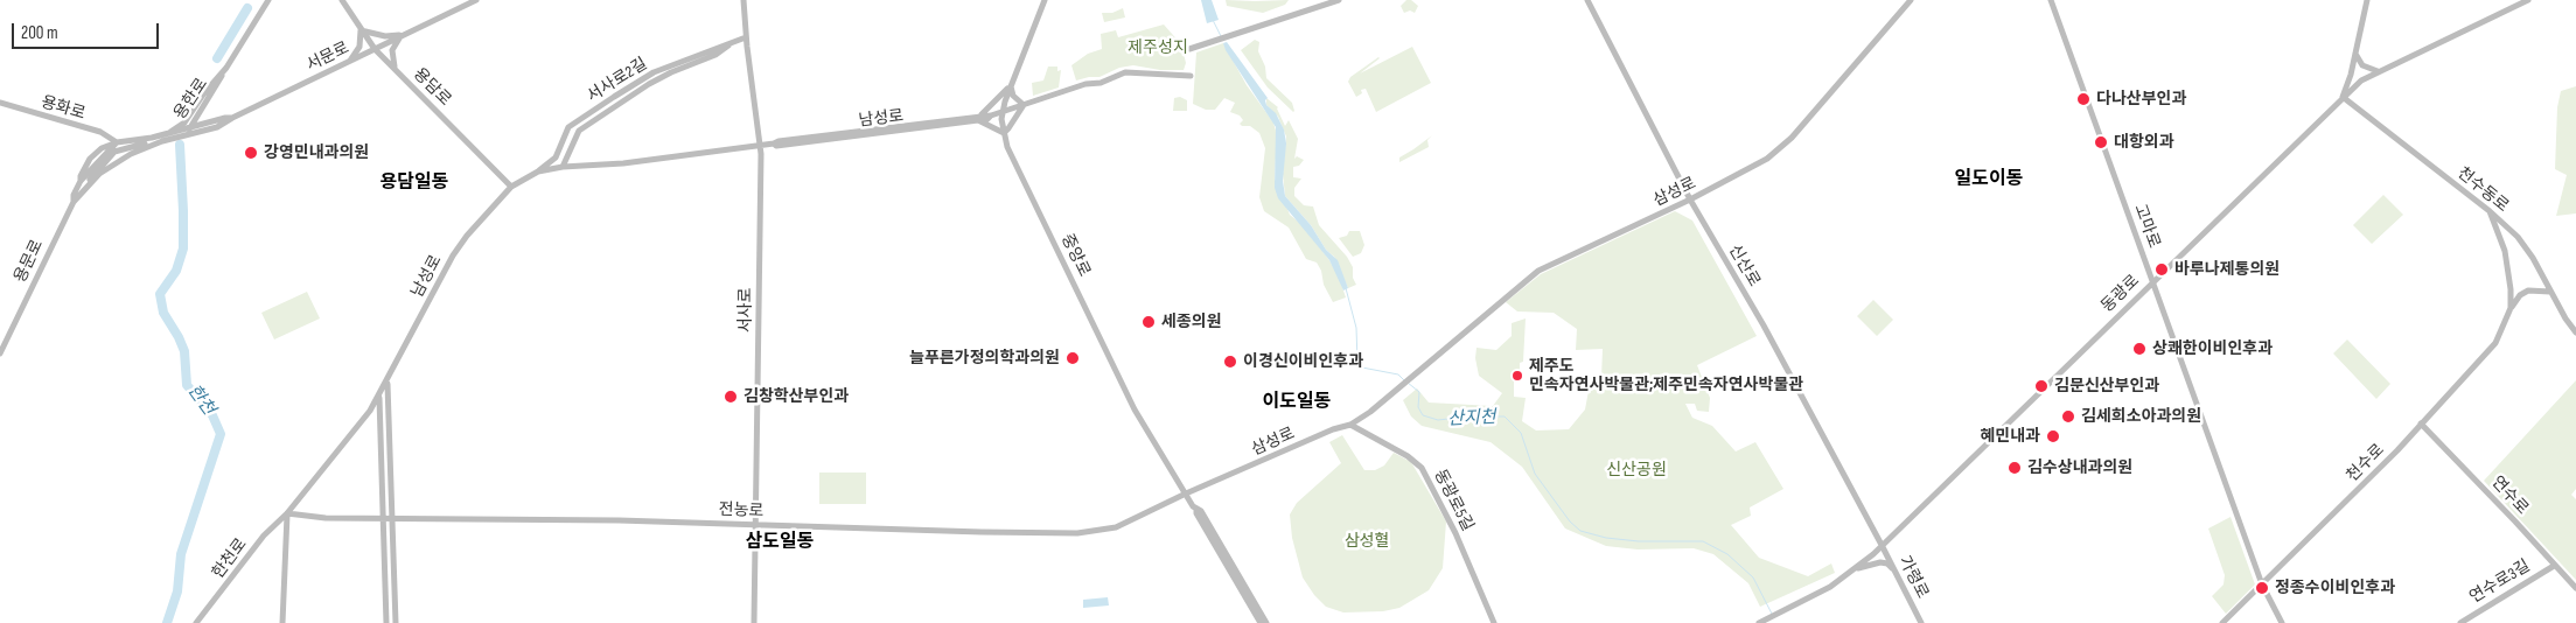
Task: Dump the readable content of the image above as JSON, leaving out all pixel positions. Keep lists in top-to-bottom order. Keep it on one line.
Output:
{"streets":{"main road":["서문로","서사로2길","용담로","용한로","용화로","남성로","천수동로","삼성로","고마로","중앙로","용문로","신산로","동광로","서사로","천수로","연수로","동광로5길","전농로","한천로","가령로","연수로3길"]},"crossings":[["서문로","용담로"],["서문로","용한로"],["서문로","용문로"],["서사로2길","남성로"],["서사로2길","서사로"],["용담로","남성로"],["용한로","용문로"],["용화로","용문로"],["남성로","중앙로"],["남성로","서사로"],["남성로","전농로"],["남성로","한천로"],["천수동로","동광로"],["천수동로","천수로"],["삼성로","중앙로"],["삼성로","신산로"],["삼성로","동광로5길"],["삼성로","전농로"],["고마로","동광로"],["고마로","천수로"],["중앙로","전농로"],["신산로","동광로"],["신산로","가령로"],["동광로","가령로"],["서사로","전농로"],["천수로","연수로"],["연수로","연수로3길"],["전농로","한천로"]],"districts":["일도이동","용담일동","이도일동","삼도일동"],"water":["한천","산지천"],"parks":["제주성지","신산공원","삼성혈"],"places":["다나산부인과","대항외과","강영민내과의원","바루나제통의원","세종의원","상쾌한이비인후과","늘푸른가정의학과의원","이경신이비인후과","제주도 민속자연사박물관;제주민속자연사박물관","김문신산부인과","김창학산부인과","김세희소아과의원","혜민내과","김수상내과의원","정종수이비인후과"],"scale_bar":"200 m"}
